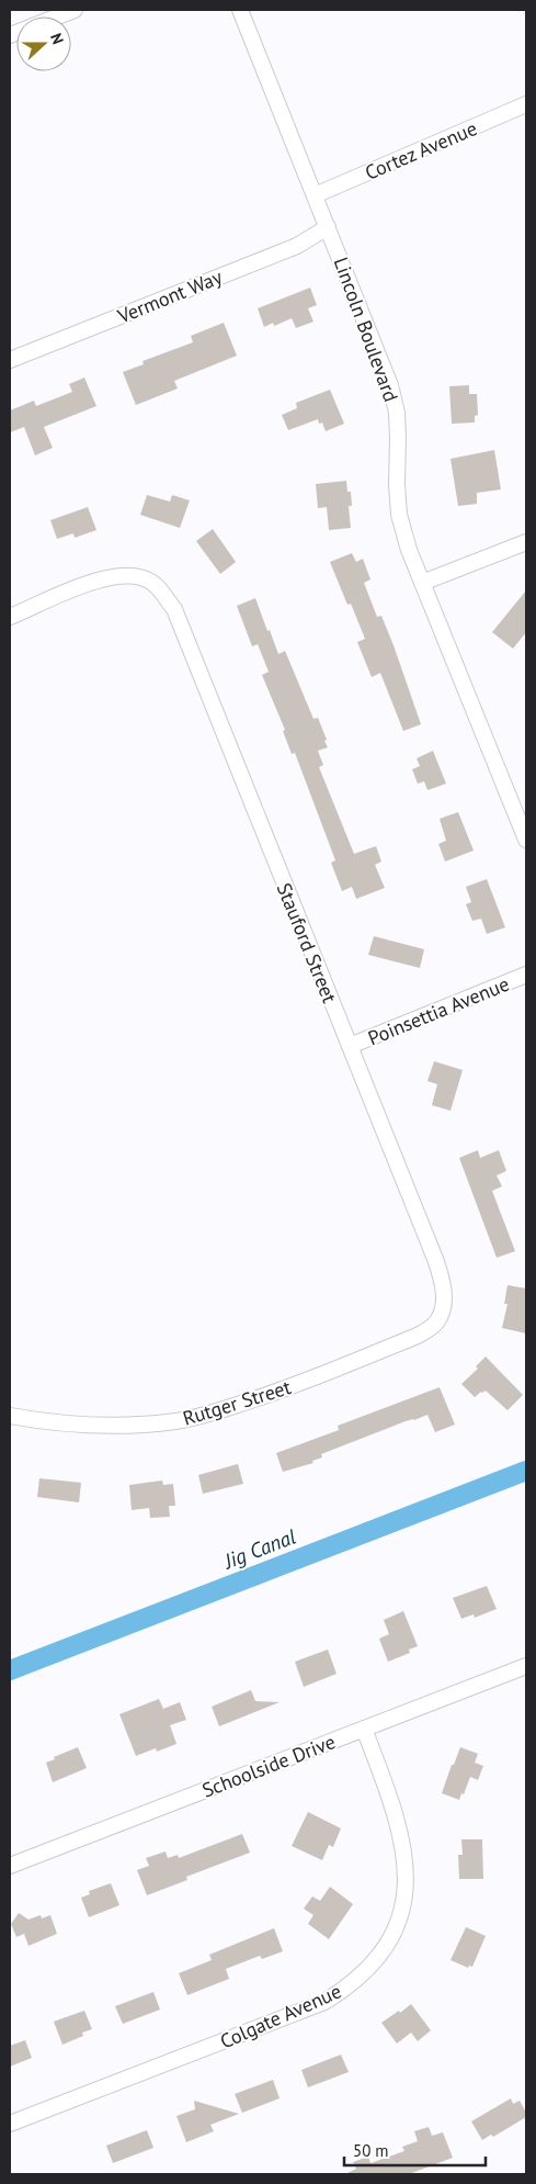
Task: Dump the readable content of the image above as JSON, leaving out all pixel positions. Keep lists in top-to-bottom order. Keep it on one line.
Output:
{"streets":{"street":["Cortez Avenue","Vermont Way","Lincoln Boulevard","Stauford Street","Poinsettia Avenue","Rutger Street","Schoolside Drive","Colgate Avenue"]},"crossings":[["Cortez Avenue","Lincoln Boulevard"],["Vermont Way","Lincoln Boulevard"],["Stauford Street","Poinsettia Avenue"],["Stauford Street","Rutger Street"],["Schoolside Drive","Colgate Avenue"]],"water":["Jig Canal"],"scale_bar":"50 m","north":"right"}
